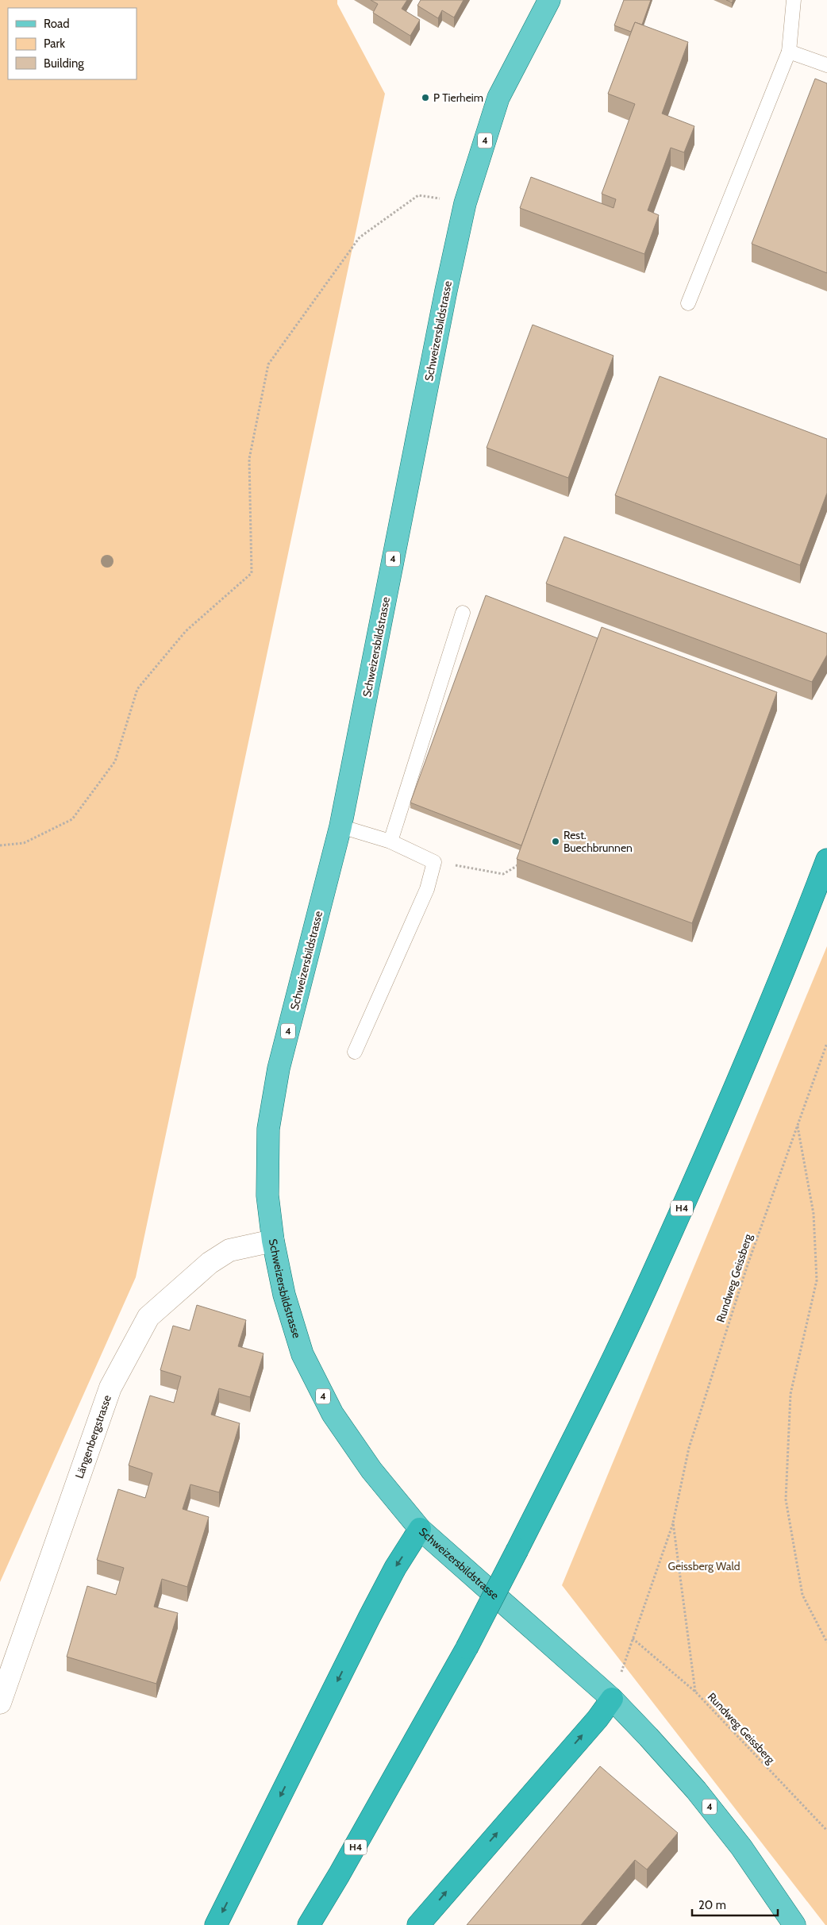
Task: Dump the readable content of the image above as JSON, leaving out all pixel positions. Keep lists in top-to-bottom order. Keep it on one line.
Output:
{"streets":{"highway":["H4"],"main road":["4","Schweizersbildstrasse"],"street":["Längenbergstrasse"],"path":["Rundweg Geissberg"]},"crossings":[["Schweizersbildstrasse","Rundweg Geissberg"],["Schweizersbildstrasse","Längenbergstrasse"]],"parks":["Geissberg Wald"],"places":["P Tierheim","Rest. Buechbrunnen"],"legend":["Road","Park","Building"],"scale_bar":"20 m"}
